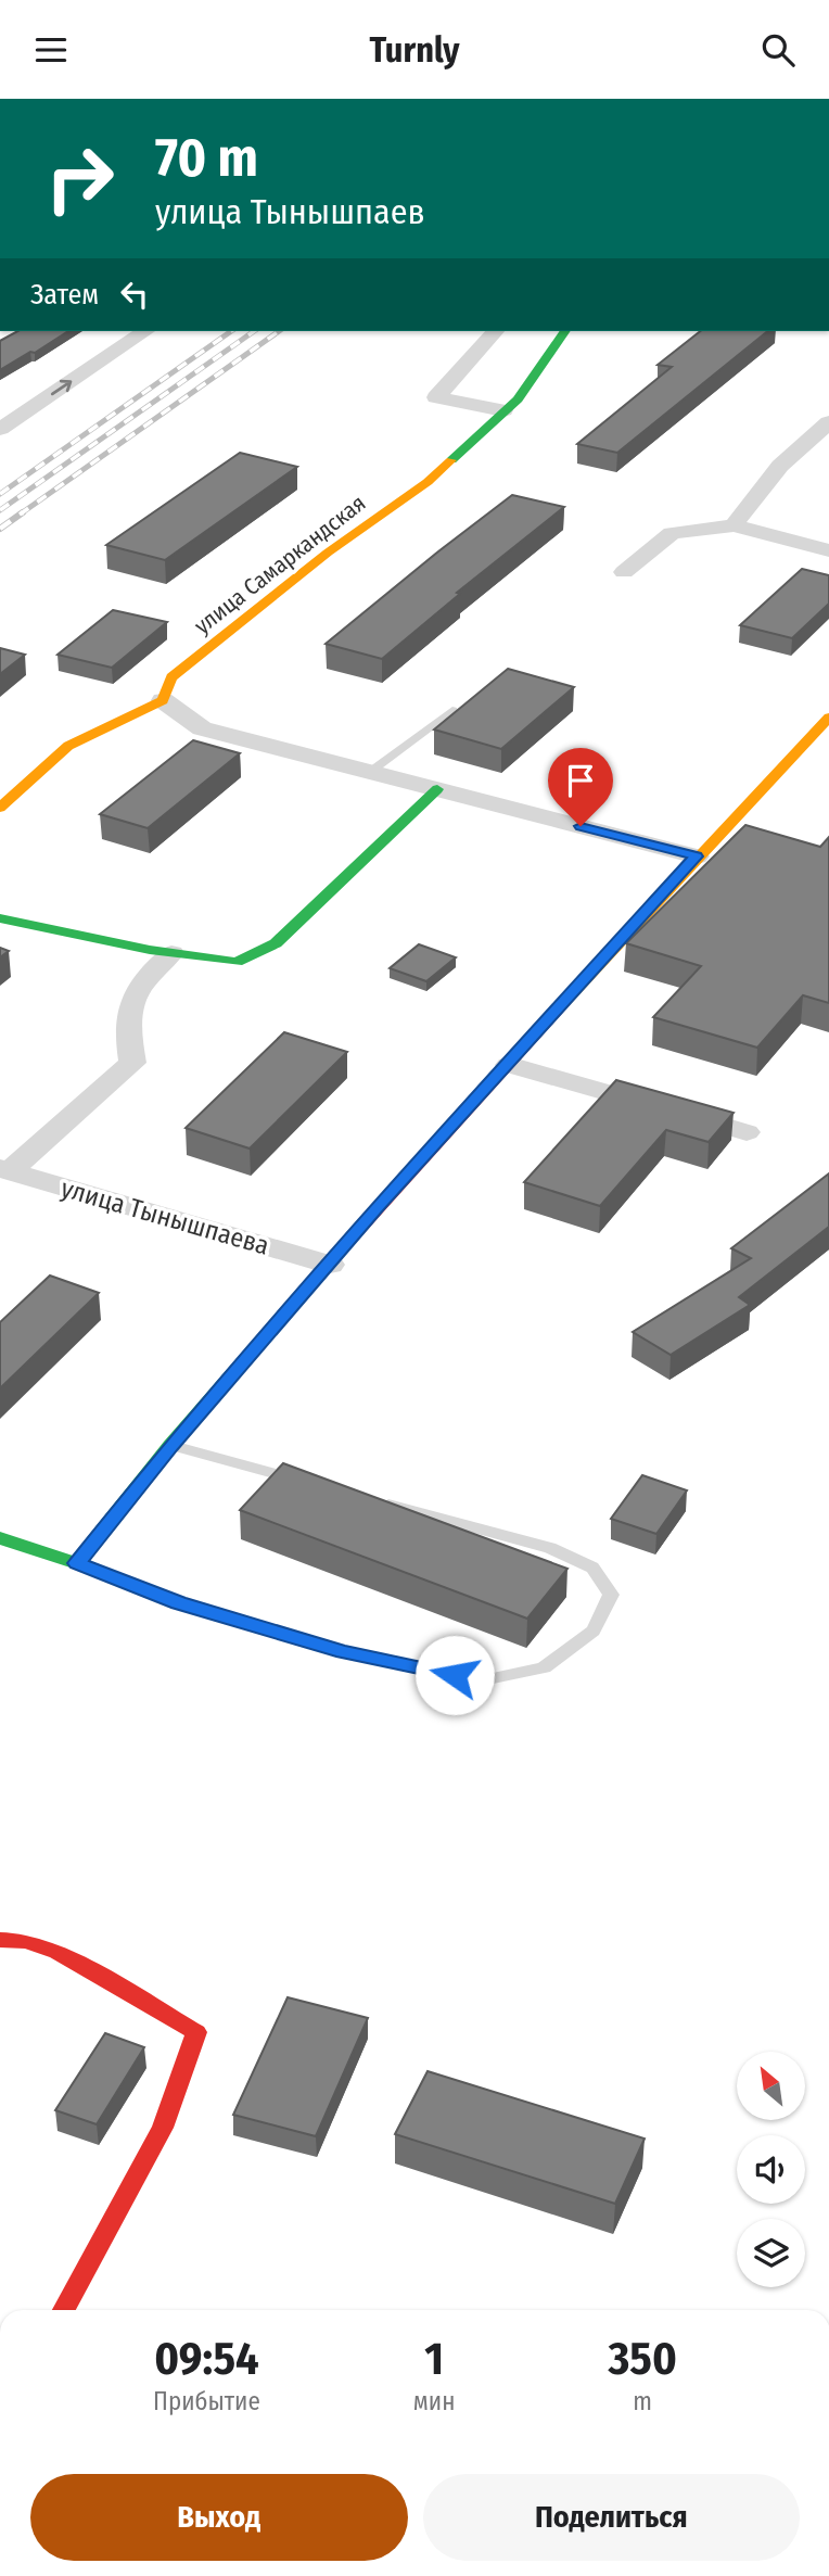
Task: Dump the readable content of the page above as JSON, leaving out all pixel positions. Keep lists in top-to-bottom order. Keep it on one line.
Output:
{"streets":{"street":["улица Самаркандская","улица Тынышпаева"]},"north":"top left","page":{"header":"Turnly","turn":["70 m","улица Тынышпаев"],"then":"Затем","eta":["09:54","Прибытие","1","мин","350","m"],"buttons":["Выход","Поделиться"]}}
